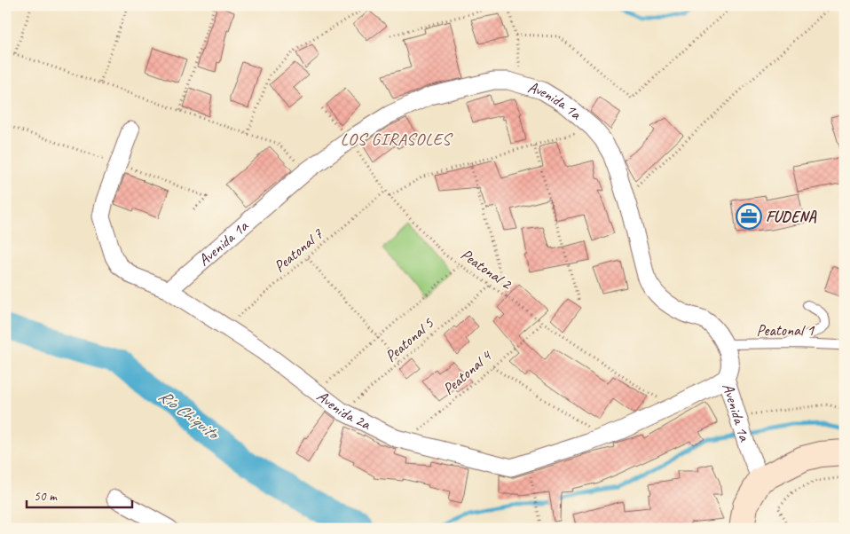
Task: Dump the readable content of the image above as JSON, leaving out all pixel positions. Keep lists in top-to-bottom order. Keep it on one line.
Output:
{"streets":{"street":["Avenida 1a","Avenida 2a"],"lane":["Peatonal 1"],"path":["Peatonal 7","Peatonal 2","Peatonal 5","Peatonal 4"]},"crossings":[["Avenida 1a","Peatonal 2"],["Avenida 1a","Peatonal 1"],["Avenida 1a","Avenida 2a"],["Peatonal 7","Peatonal 2"],["Peatonal 7","Avenida 2a"],["Peatonal 2","Peatonal 5"],["Peatonal 2","Peatonal 4"],["Peatonal 2","Avenida 2a"],["Peatonal 5","Avenida 2a"],["Peatonal 4","Avenida 2a"]],"districts":["LOS GIRASOLES"],"water":["Río Chiquito"],"places":{"office":["FUDENA"]},"scale_bar":"50 m"}
